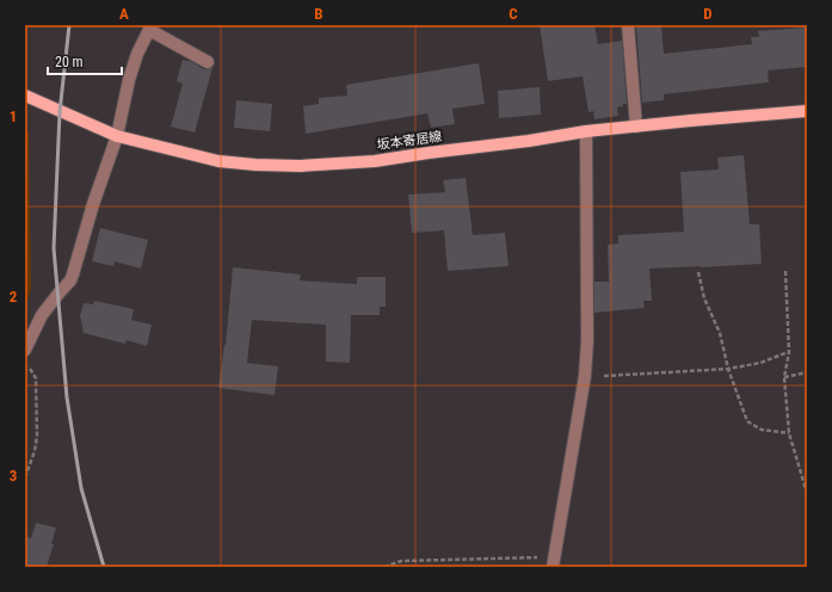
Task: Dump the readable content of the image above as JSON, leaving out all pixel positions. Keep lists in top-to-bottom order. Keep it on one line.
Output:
{"streets":{"main road":["坂本寄居線"]},"scale_bar":"20 m","grid":{"columns":["A","B","C","D"],"rows":["1","2","3"]}}
